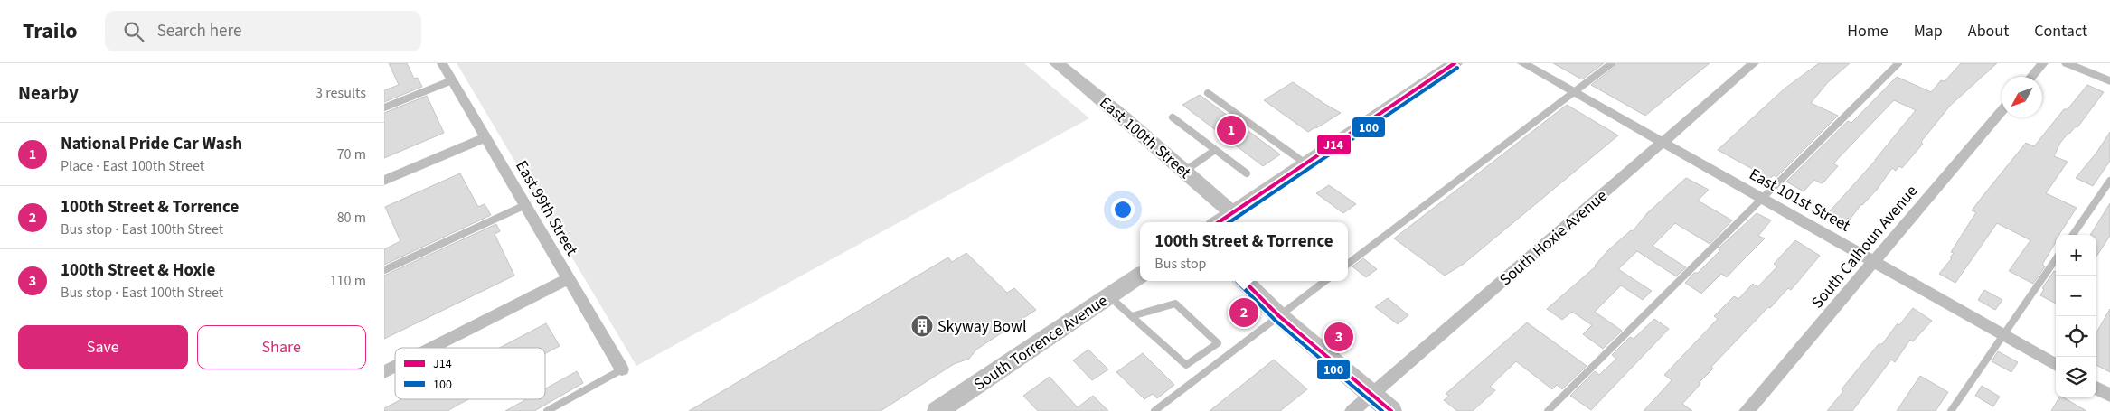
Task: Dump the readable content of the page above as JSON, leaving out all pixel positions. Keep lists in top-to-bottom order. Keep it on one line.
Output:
{"streets":{"main road":["East 100th Street","South Torrence Avenue"],"street":["East 101st Street","East 99th Street","South Hoxie Avenue","South Calhoun Avenue"]},"crossings":[["East 101st Street","South Hoxie Avenue"],["East 101st Street","South Calhoun Avenue"]],"places":{"building":["Skyway Bowl"]},"lines":["transit line J14","transit line 100"],"legend":["J14","100"],"north":"bottom left","page":{"header":"Trailo","search":"Search here","nav":["Home","Map","About","Contact"],"heading":["Nearby","3 results"],"pins":["1","2","3"],"list":[{"mark":"1","name":"National Pride Car Wash","note":"Place · East 100th Street","value":"70 m"},{"mark":"2","name":"100th Street & Torrence","note":"Bus stop · East 100th Street","value":"80 m"},{"mark":"3","name":"100th Street & Hoxie","note":"Bus stop · East 100th Street","value":"110 m"}],"popup":["100th Street & Torrence","Bus stop"],"map_buttons":["+","−"],"buttons":["Save","Share"]}}
